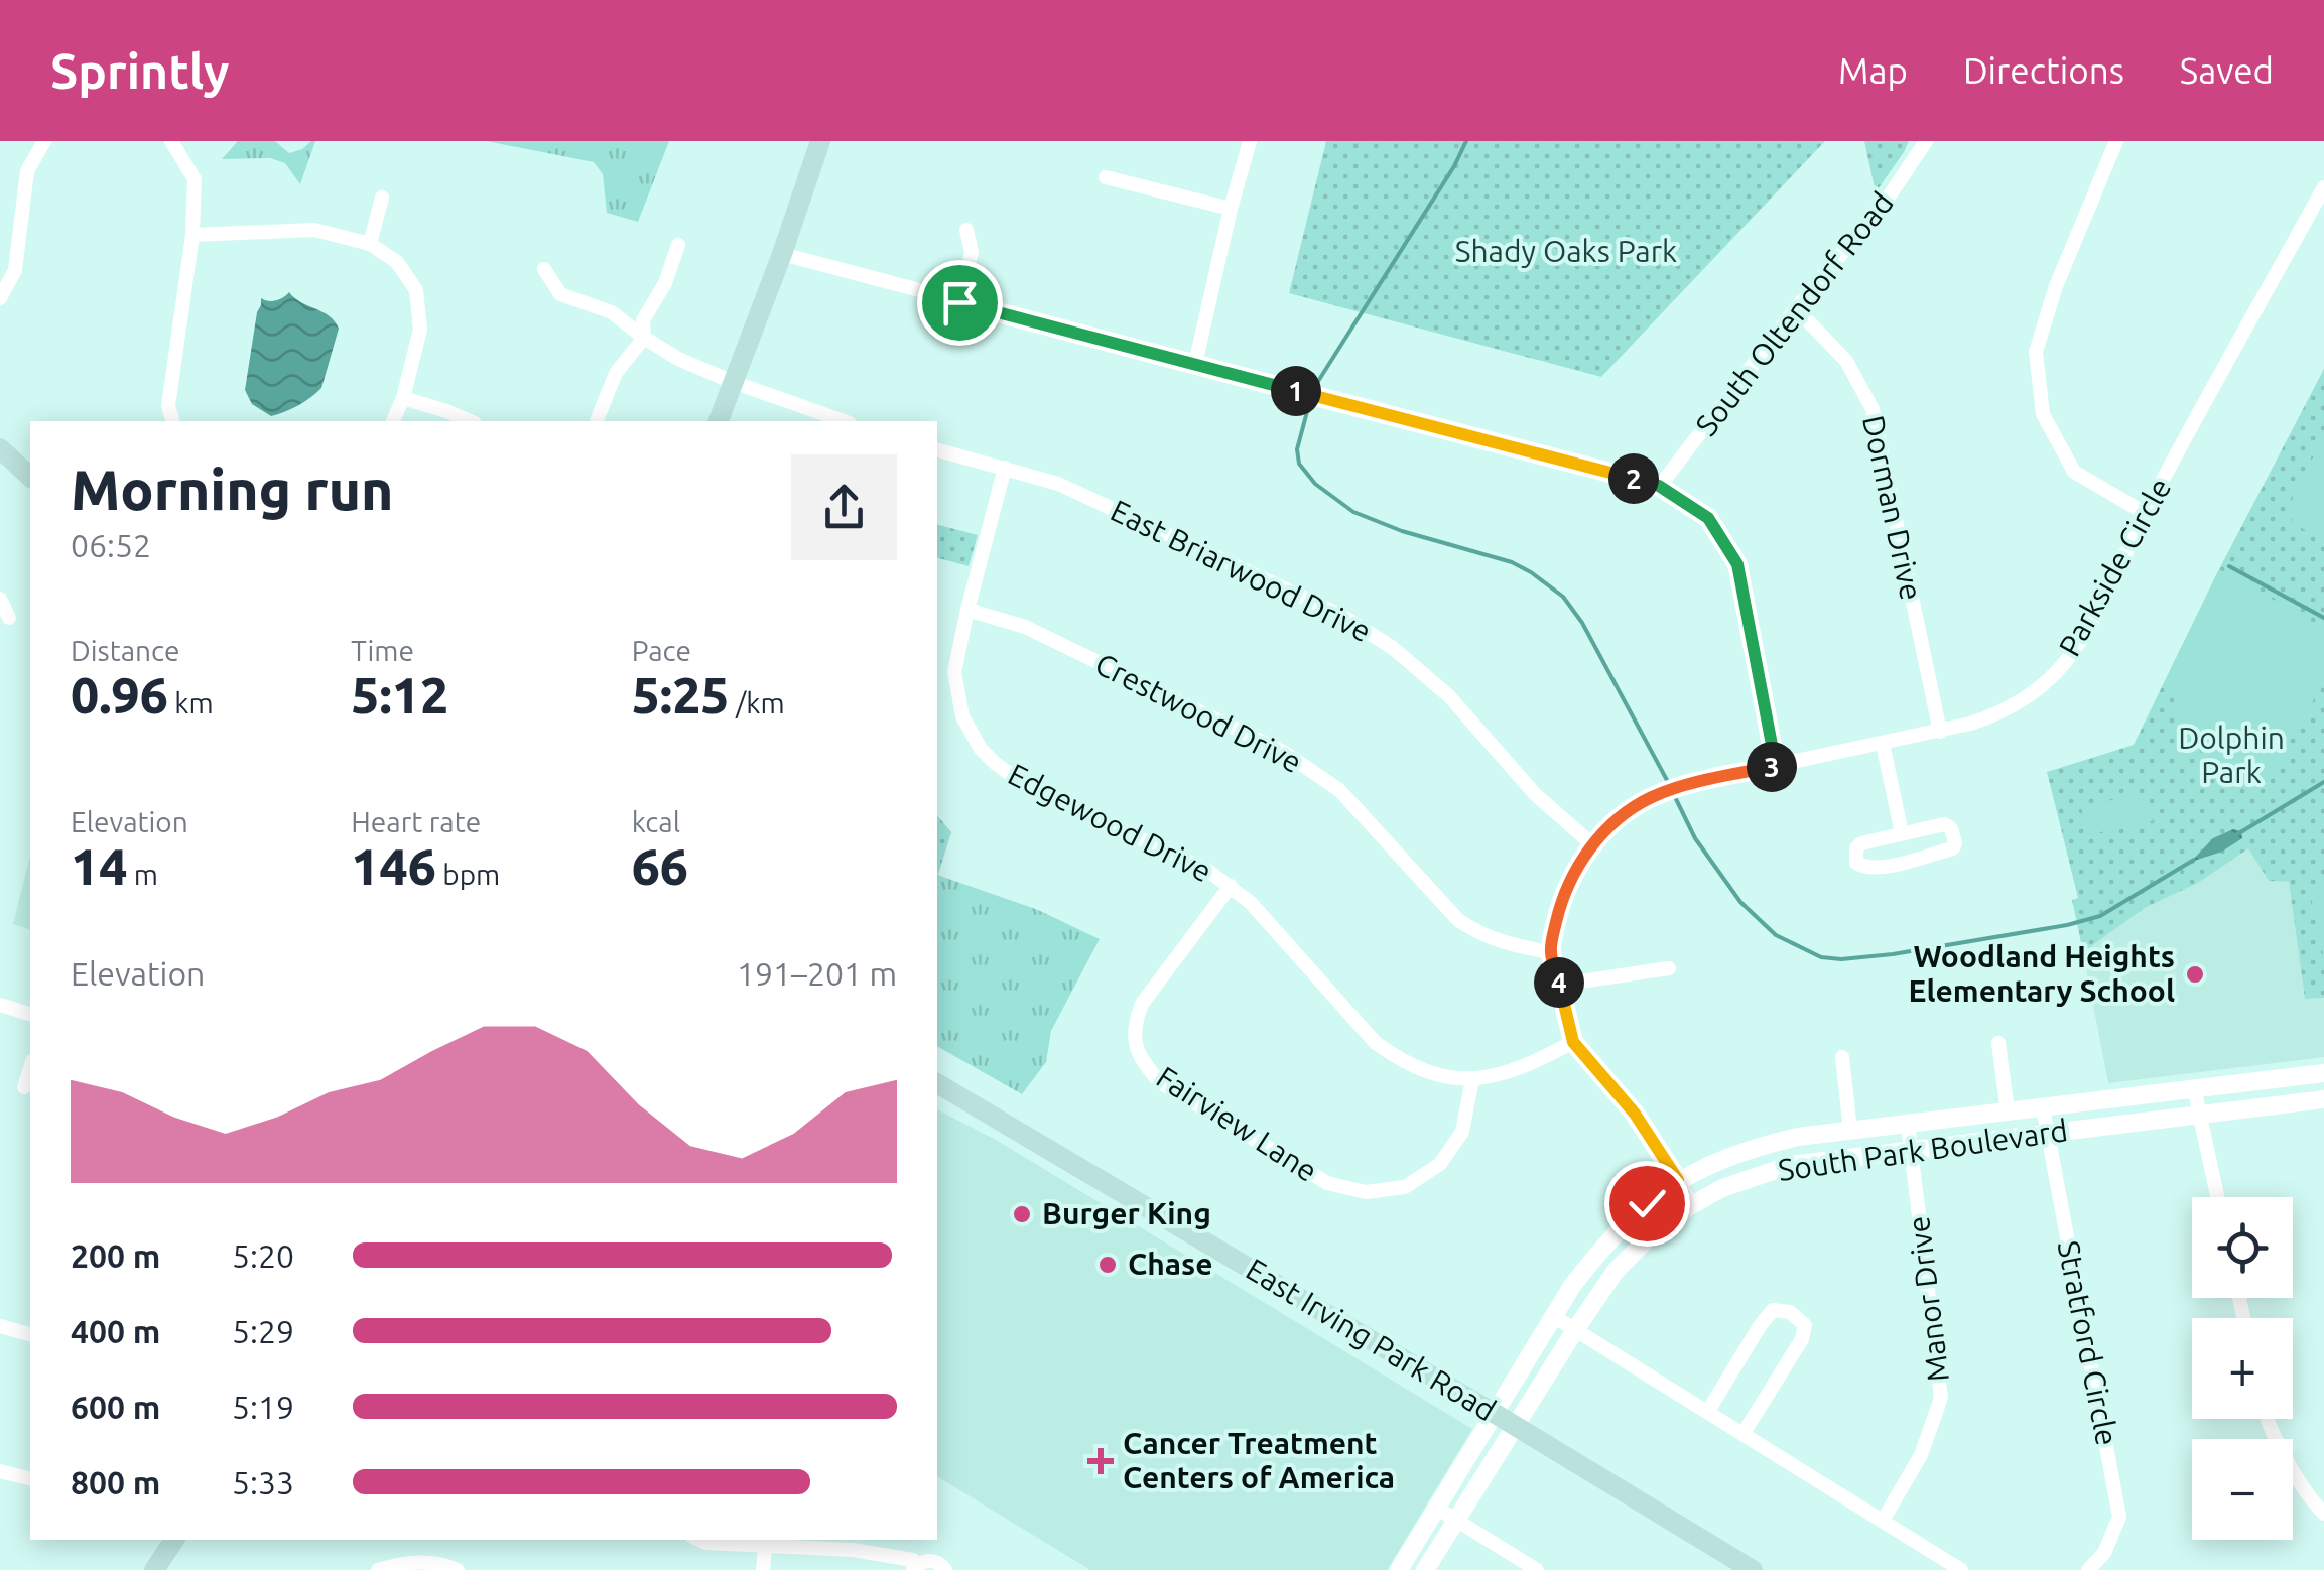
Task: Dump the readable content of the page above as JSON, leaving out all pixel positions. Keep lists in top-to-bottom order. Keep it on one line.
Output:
{"streets":{"main road":["East Irving Park Road"],"street":["South Oltendorf Road","Dorman Drive","Parkside Circle","East Briarwood Drive","Crestwood Drive","Edgewood Drive","Fairview Lane","South Park Boulevard","Manor Drive","Stratford Circle"]},"crossings":[["South Oltendorf Road","Dorman Drive"],["Dorman Drive","Parkside Circle"],["Parkside Circle","East Briarwood Drive"],["Parkside Circle","Crestwood Drive"],["East Briarwood Drive","Edgewood Drive"],["Crestwood Drive","Edgewood Drive"],["Edgewood Drive","Fairview Lane"],["South Park Boulevard","Manor Drive"],["South Park Boulevard","East Irving Park Road"],["South Park Boulevard","Stratford Circle"]],"parks":["Shady Oaks Park","Dolphin Park"],"places":{"other":["Woodland Heights Elementary School","Burger King","Chase"],"health":["Cancer Treatment Centers of America"]},"page":{"header":"Sprintly","nav":["Map","Directions","Saved"],"pins":["1","2","3","4"],"heading":["Morning run","06:52"],"stats":[["Distance","0.96 km"],["Time","5:12"],["Pace","5:25 /km"],["Elevation","14 m"],["Heart rate","146 bpm"],["kcal","66"]],"chart":["Elevation","191–201 m"],"map_buttons":["+","−"],"list":[{"name":"200 m","note":"5:20"},{"name":"400 m","note":"5:29"},{"name":"600 m","note":"5:19"},{"name":"800 m","note":"5:33"}]}}
